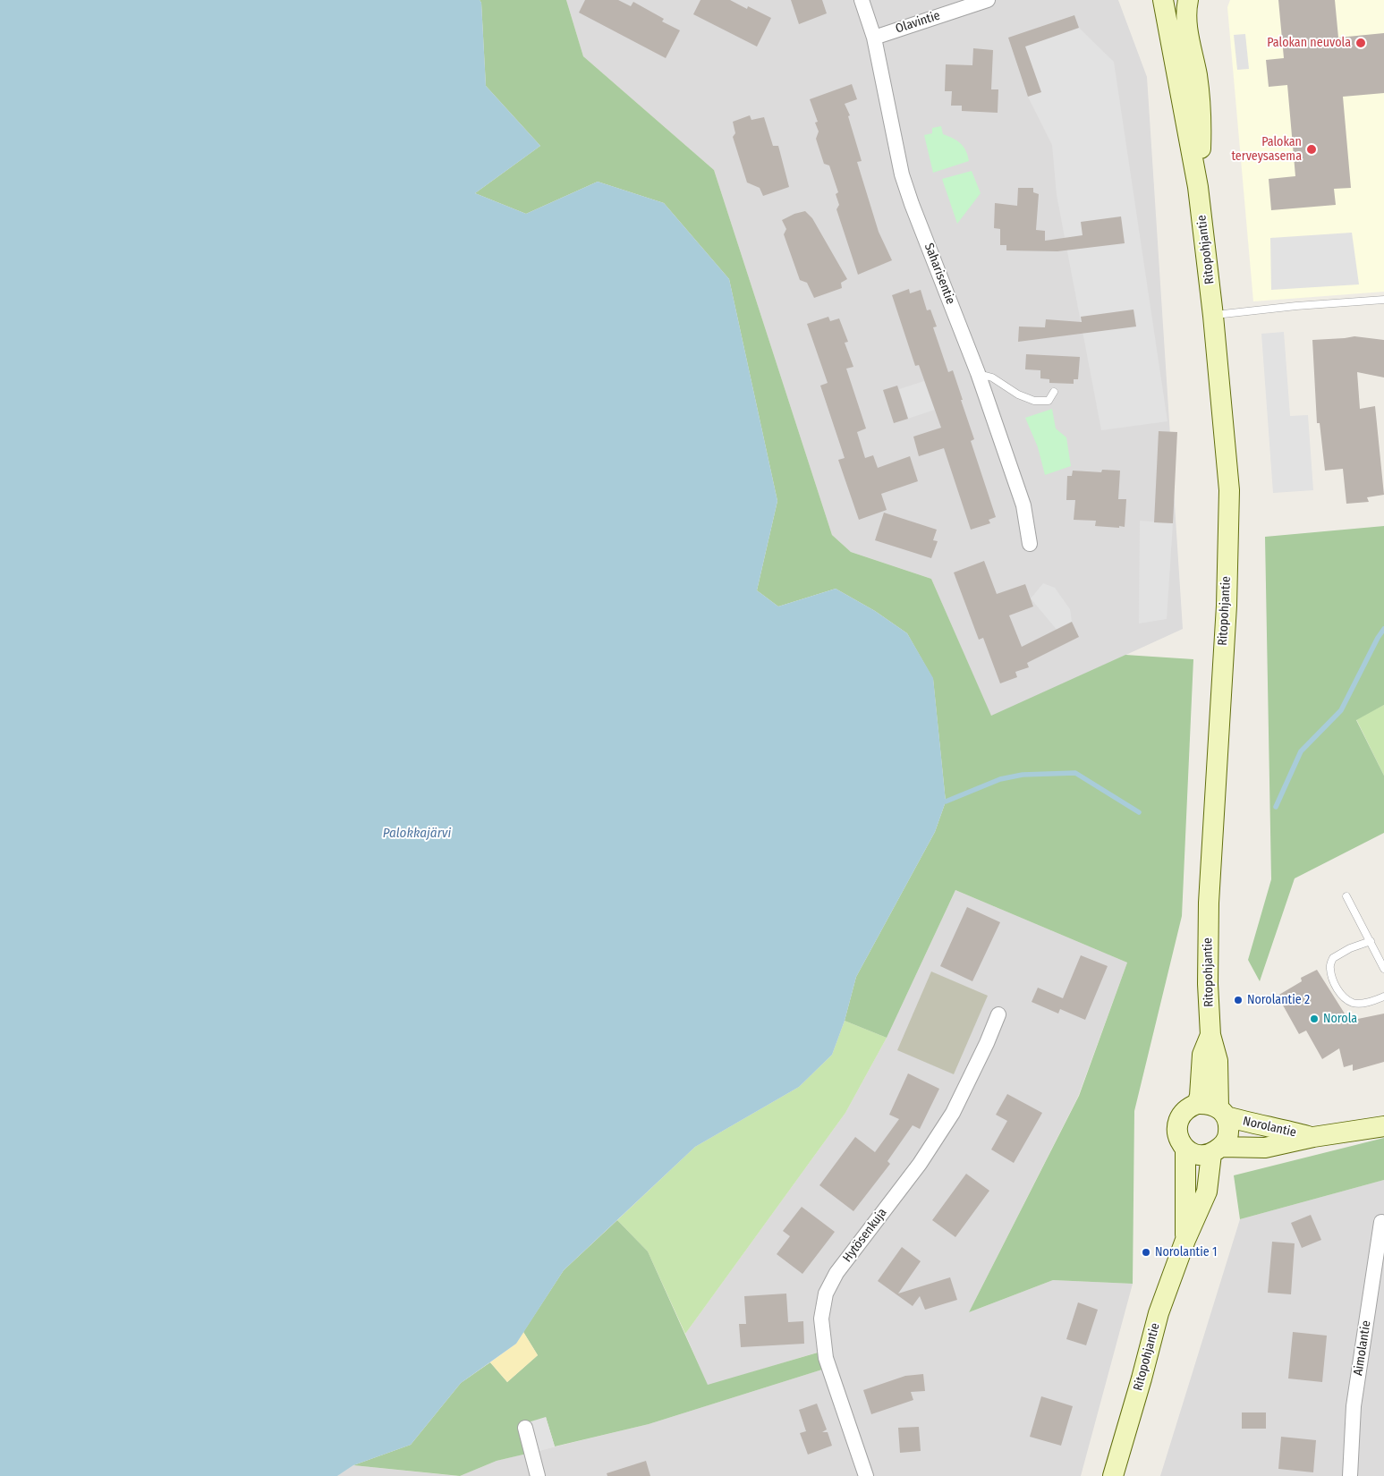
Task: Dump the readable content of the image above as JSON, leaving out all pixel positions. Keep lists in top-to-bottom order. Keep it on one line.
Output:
{"streets":{"main road":["Ritopohjantie","Norolantie"],"street":["Olavintie","Saharisentie","Hytösenkuja","Aimolantie"]},"crossings":[["Olavintie","Saharisentie"],["Ritopohjantie","Norolantie"]],"water":["Palokkajärvi"],"places":["Palokan neuvola","Palokan terveysasema","Norolantie 2","Norola","Norolantie 1"]}
